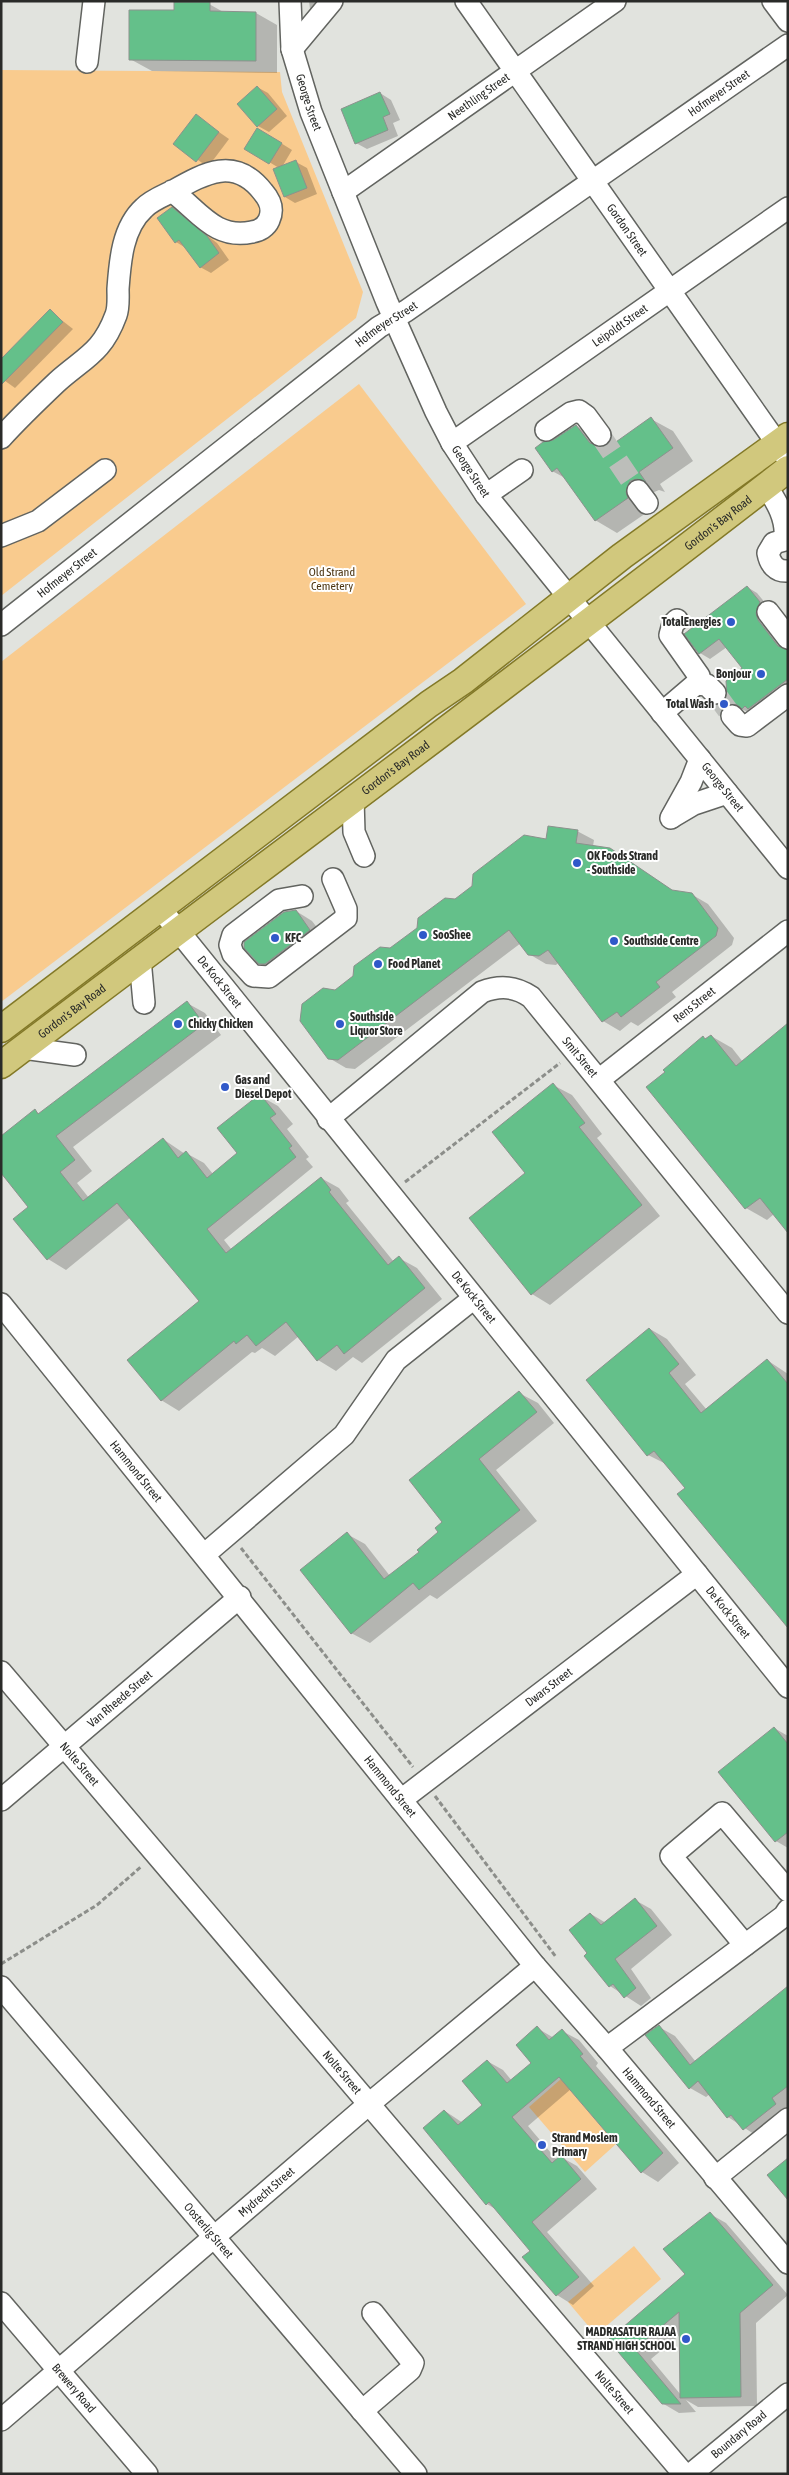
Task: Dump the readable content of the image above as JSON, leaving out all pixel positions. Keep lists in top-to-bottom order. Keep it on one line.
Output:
{"streets":{"main road":["Gordon's Bay Road"],"street":["Hofmeyer Street","Neethling Street","George Street","Gordon Street","Leipoldt Street","De Kock Street","Rens Street","Smit Street","Hammond Street","Dwars Street","Van Rheede Street","Nolte Street","Mydrecht Street","Oosterlig Street","Brewery Road","Boundary Road"]},"crossings":[["Hofmeyer Street","George Street"],["Hofmeyer Street","Gordon Street"],["Neethling Street","George Street"],["Neethling Street","Gordon Street"],["George Street","Leipoldt Street"],["George Street","Gordon's Bay Road"],["Gordon Street","Leipoldt Street"],["Gordon's Bay Road","De Kock Street"],["De Kock Street","Smit Street"],["De Kock Street","Dwars Street"],["Rens Street","Smit Street"],["Hammond Street","Dwars Street"],["Hammond Street","Van Rheede Street"],["Hammond Street","Mydrecht Street"],["Van Rheede Street","Nolte Street"],["Nolte Street","Mydrecht Street"],["Nolte Street","Boundary Road"],["Mydrecht Street","Oosterlig Street"],["Mydrecht Street","Brewery Road"]],"parks":["Old Strand Cemetery"],"places":["TotalEnergies","Bonjour","Total Wash","OK Foods Strand - Southside","SooShee","KFC","Southside Centre","Food Planet","Chicky Chicken","Southside Liquor Store","Gas and Diesel Depot","Strand Moslem Primary","MADRASATUR RAJAA STRAND HIGH SCHOOL"]}
